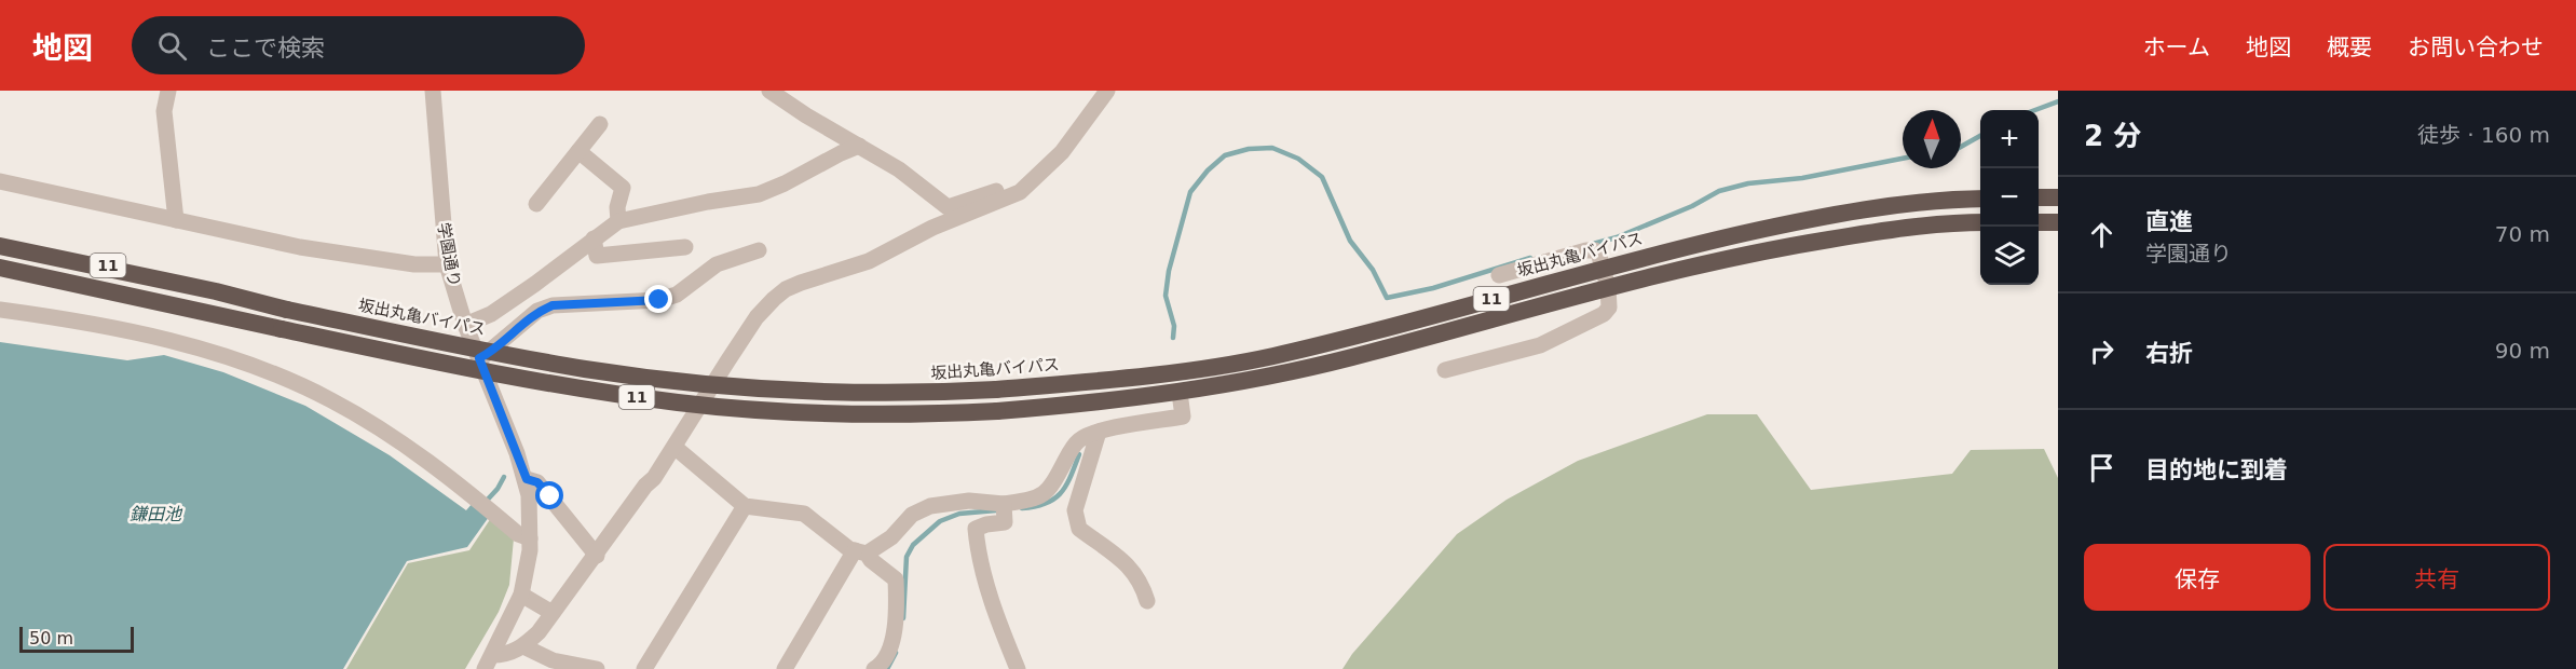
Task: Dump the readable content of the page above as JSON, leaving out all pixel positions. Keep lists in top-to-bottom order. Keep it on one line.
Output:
{"streets":{"highway":["坂出丸亀バイパス","11"],"street":["学園通り"]},"crossings":[["坂出丸亀バイパス","11"]],"water":["鎌田池"],"scale_bar":"50 m","north":"top","page":{"header":"地図","search":"ここで検索","nav":["ホーム","地図","概要","お問い合わせ"],"heading":["2 分","徒歩 · 160 m"],"map_buttons":["+","−"],"list":[["直進","学園通り","70 m"],["右折","90 m"],"目的地に到着"],"buttons":["保存","共有"],"scale":"50 m"}}
